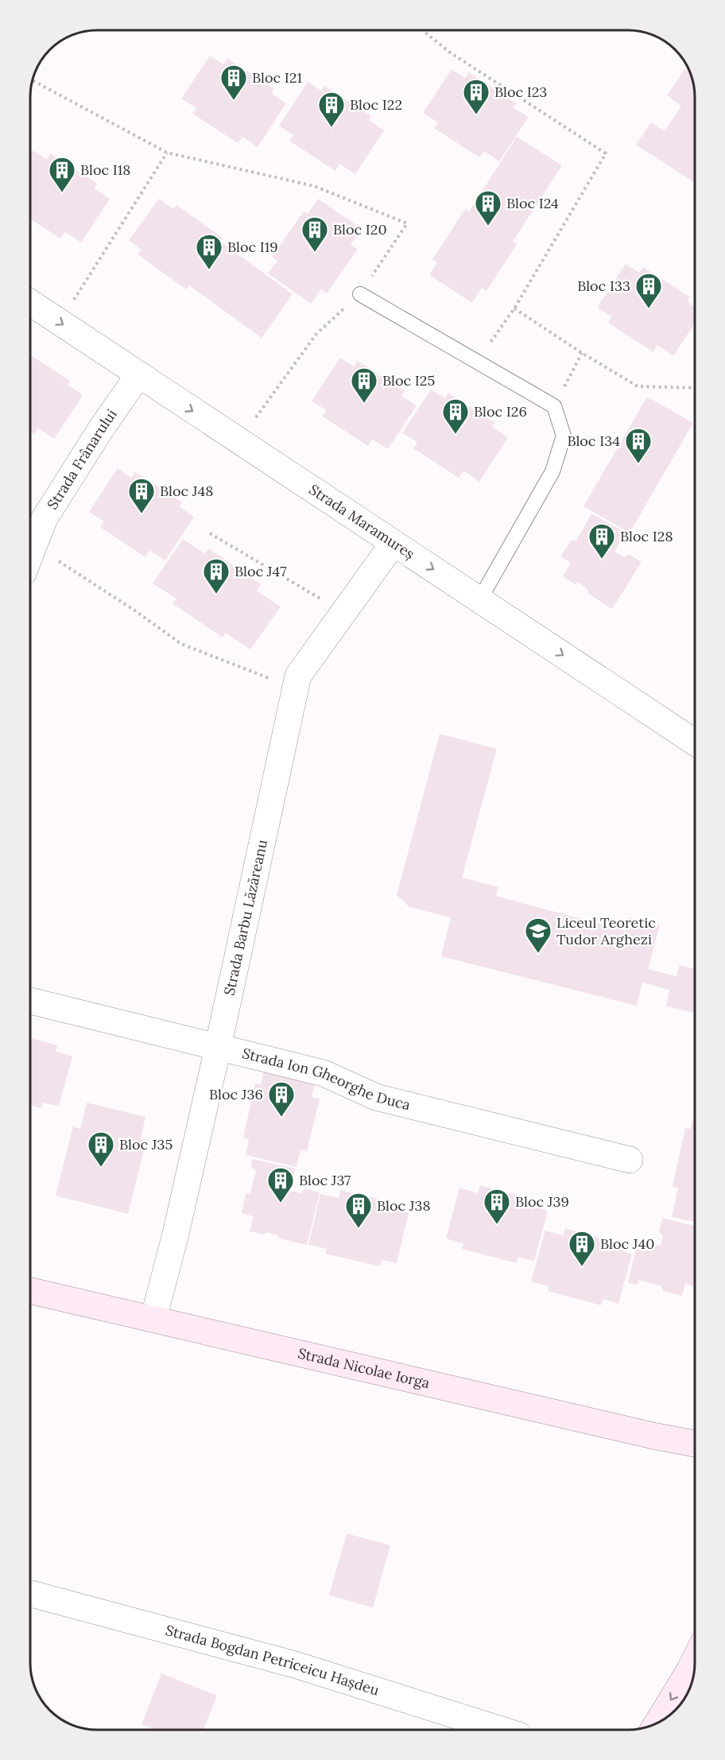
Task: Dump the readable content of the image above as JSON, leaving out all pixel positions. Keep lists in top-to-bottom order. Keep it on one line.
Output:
{"streets":{"street":["Strada Frânarului","Strada Maramureș","Strada Barbu Lăzăreanu","Strada Ion Gheorghe Duca","Strada Nicolae Iorga","Strada Bogdan Petriceicu Hașdeu"]},"crossings":[["Strada Frânarului","Strada Maramureș"],["Strada Maramureș","Strada Barbu Lăzăreanu"],["Strada Barbu Lăzăreanu","Strada Ion Gheorghe Duca"],["Strada Barbu Lăzăreanu","Strada Nicolae Iorga"]],"one_way":["Strada Maramureș"],"places":{"building":["Bloc I21","Bloc I23","Bloc I22","Bloc I18","Bloc I24","Bloc I20","Bloc I19","Bloc I33","Bloc I25","Bloc I26","Bloc I34","Bloc J48","Bloc I28","Bloc J47","Bloc J36","Bloc J35","Bloc J37","Bloc J39","Bloc J38","Bloc J40"],"school or university":["Liceul Teoretic Tudor Arghezi"]}}
